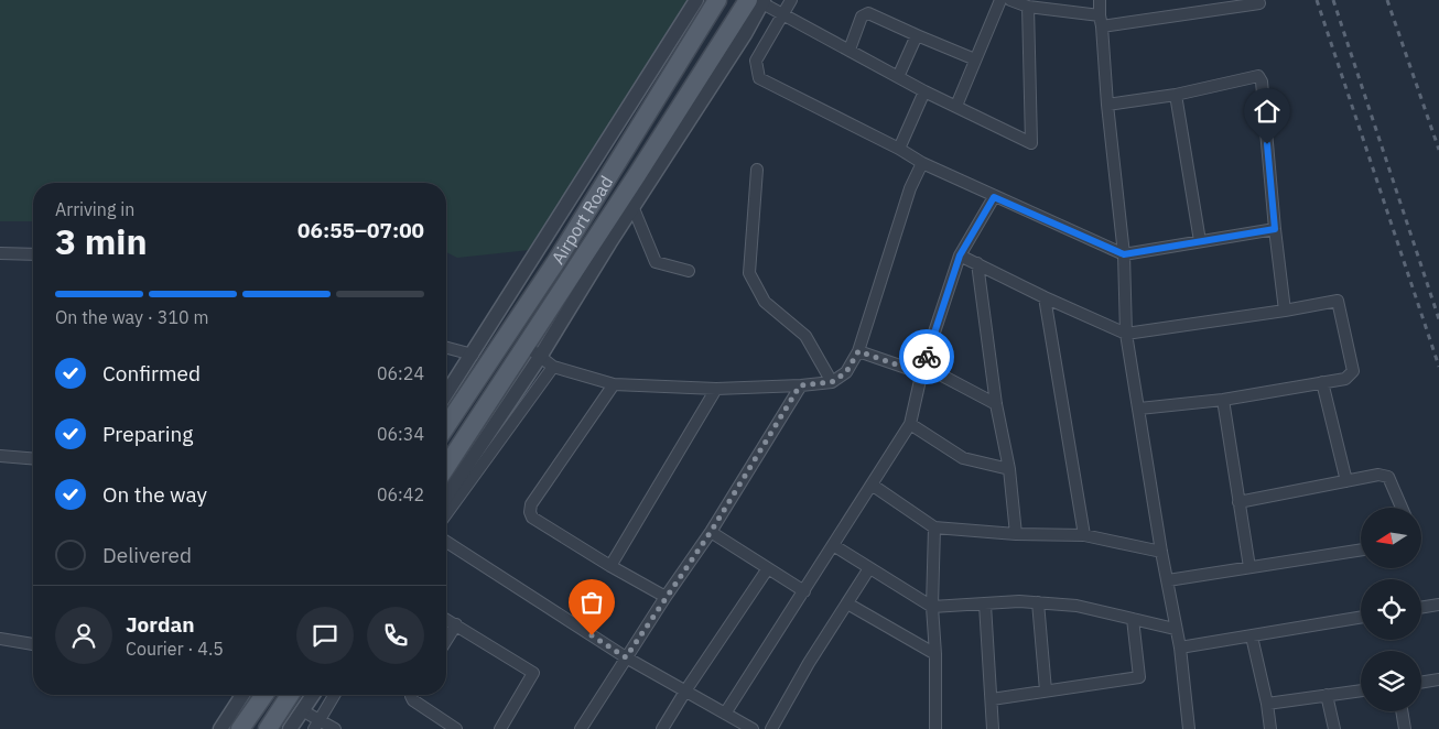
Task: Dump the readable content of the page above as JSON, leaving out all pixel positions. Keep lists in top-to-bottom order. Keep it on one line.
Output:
{"streets":{"main road":["Airport Road"]},"north":"left","page":{"heading":["3 min","Arriving in","06:55–07:00"],"panel":["Jordan","Courier · 4.5"],"bar":"On the way · 310 m","list":[["Confirmed","06:24"],["Preparing","06:34"],["On the way","06:42"],"Delivered"]}}
